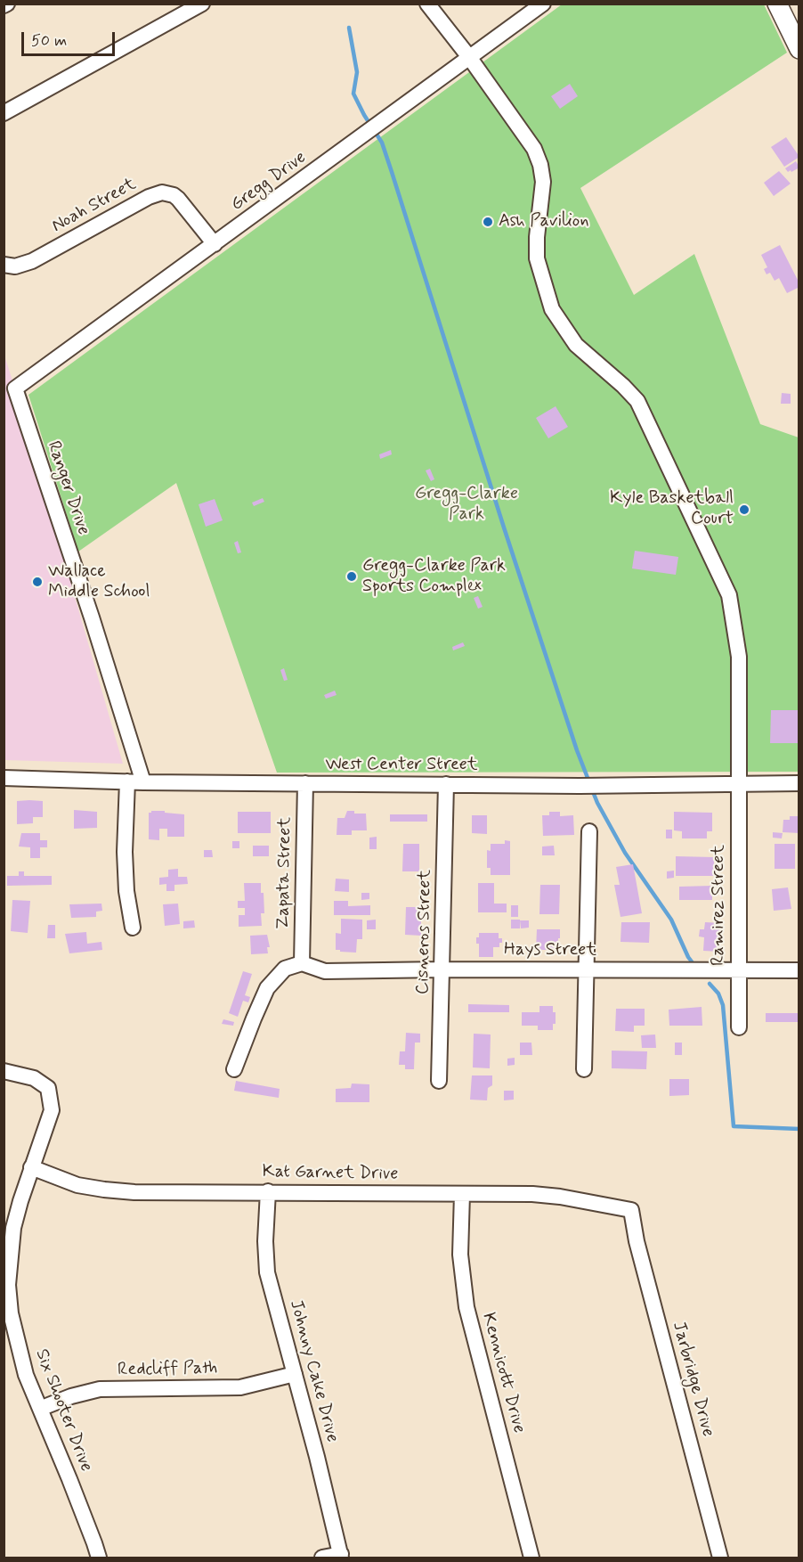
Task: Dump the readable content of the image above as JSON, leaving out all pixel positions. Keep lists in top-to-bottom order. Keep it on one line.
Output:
{"streets":{"street":["Gregg Drive","Noah Street","Ranger Drive","West Center Street","Zapata Street","Ramirez Street","Cisneros Street","Hays Street","Kat Garnet Drive","Redcliff Path","Johnny Cake Drive","Kennicott Drive","Jarbridge Drive","Six Shooter Drive"]},"crossings":[["Gregg Drive","Noah Street"],["Gregg Drive","Ranger Drive"],["Gregg Drive","Ramirez Street"],["Ranger Drive","West Center Street"],["West Center Street","Zapata Street"],["West Center Street","Ramirez Street"],["West Center Street","Cisneros Street"],["Zapata Street","Hays Street"],["Ramirez Street","Hays Street"],["Cisneros Street","Hays Street"],["Kat Garnet Drive","Johnny Cake Drive"],["Kat Garnet Drive","Kennicott Drive"],["Kat Garnet Drive","Jarbridge Drive"],["Kat Garnet Drive","Six Shooter Drive"],["Redcliff Path","Johnny Cake Drive"],["Redcliff Path","Six Shooter Drive"]],"parks":["Gregg-Clarke Park"],"places":["Ash Pavilion","Kyle Basketball Court","Gregg-Clarke Park Sports Complex","Wallace Middle School"],"scale_bar":"50 m"}
